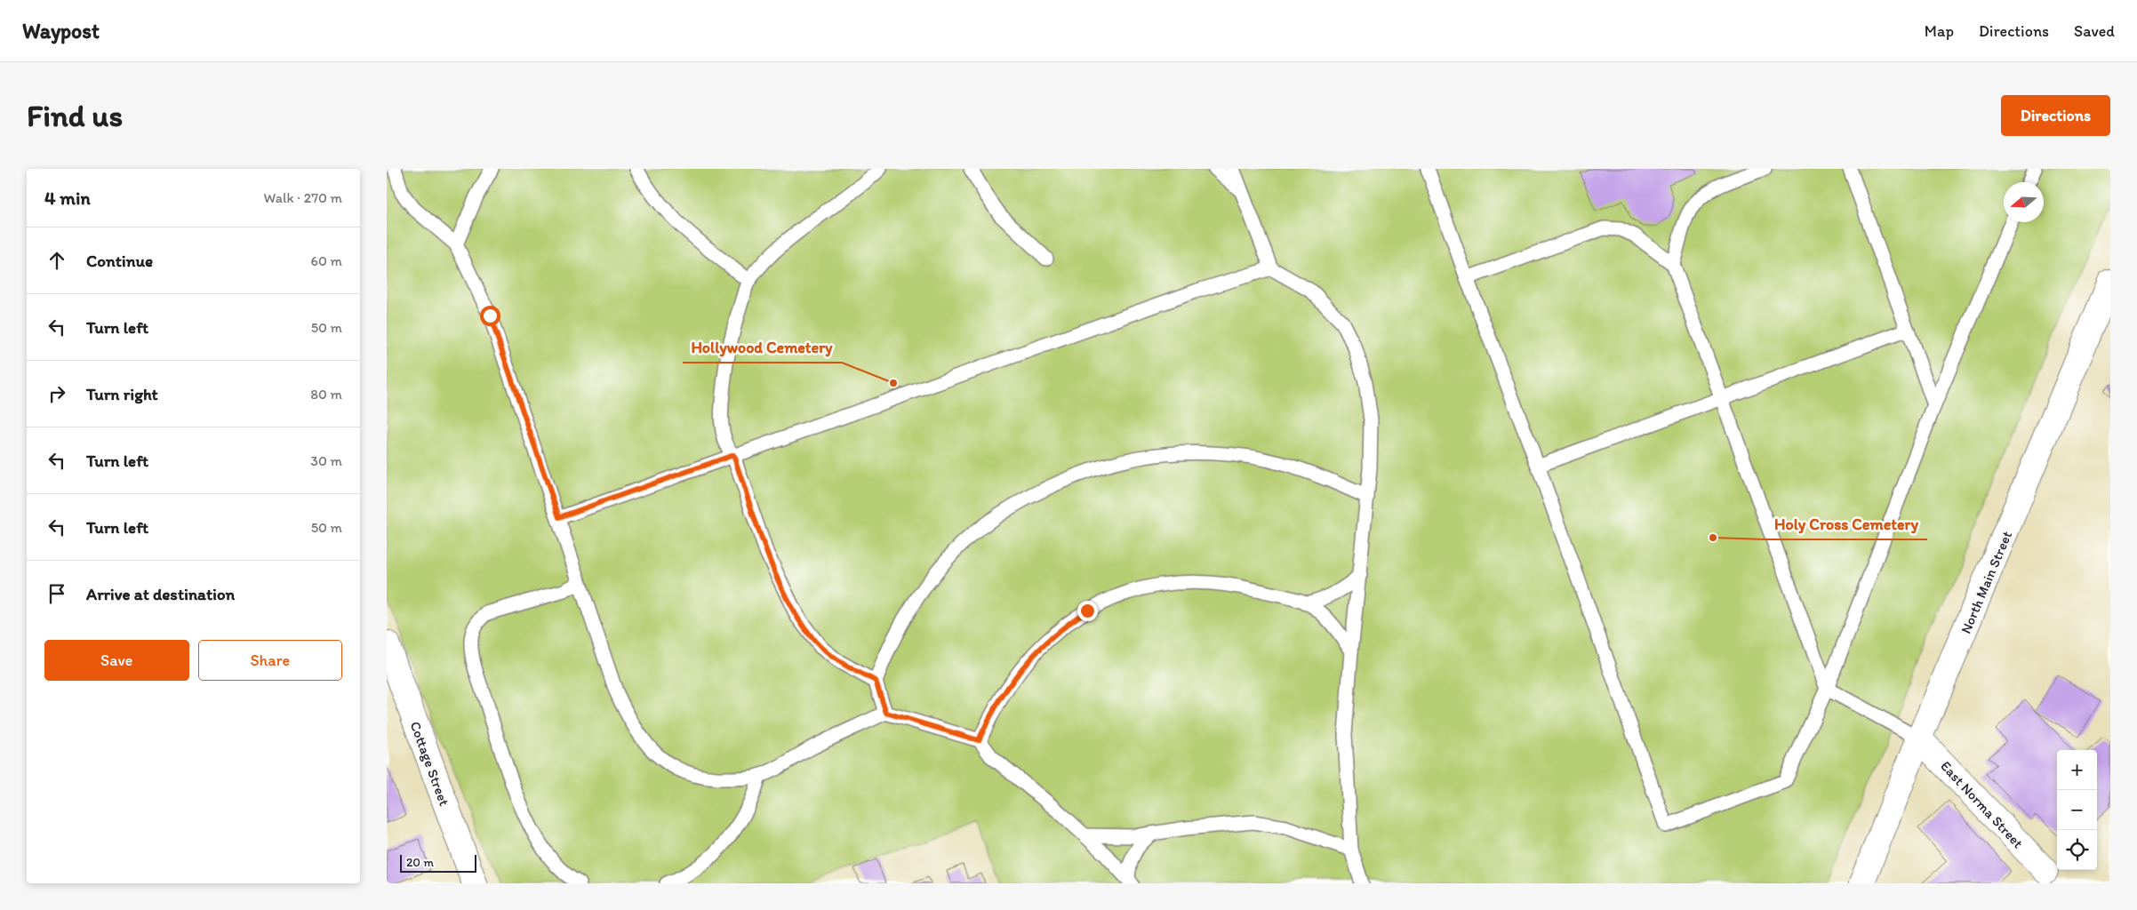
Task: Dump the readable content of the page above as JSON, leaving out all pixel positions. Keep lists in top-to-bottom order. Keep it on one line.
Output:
{"streets":{"main road":["North Main Street","Cottage Street","East Norma Street"]},"crossings":[["North Main Street","East Norma Street"]],"places":["Hollywood Cemetery","Holy Cross Cemetery"],"scale_bar":"20 m","north":"left","page":{"header":"Waypost","nav":["Map","Directions","Saved"],"buttons":["Directions",["Save","Share"]],"title":"Find us","heading":["4 min","Walk · 270 m"],"list":[["Continue","60 m"],["Turn left","50 m"],["Turn right","80 m"],["Turn left","30 m"],["Turn left","50 m"],"Arrive at destination"],"map_buttons":["+","−"],"scale":"20 m"}}
